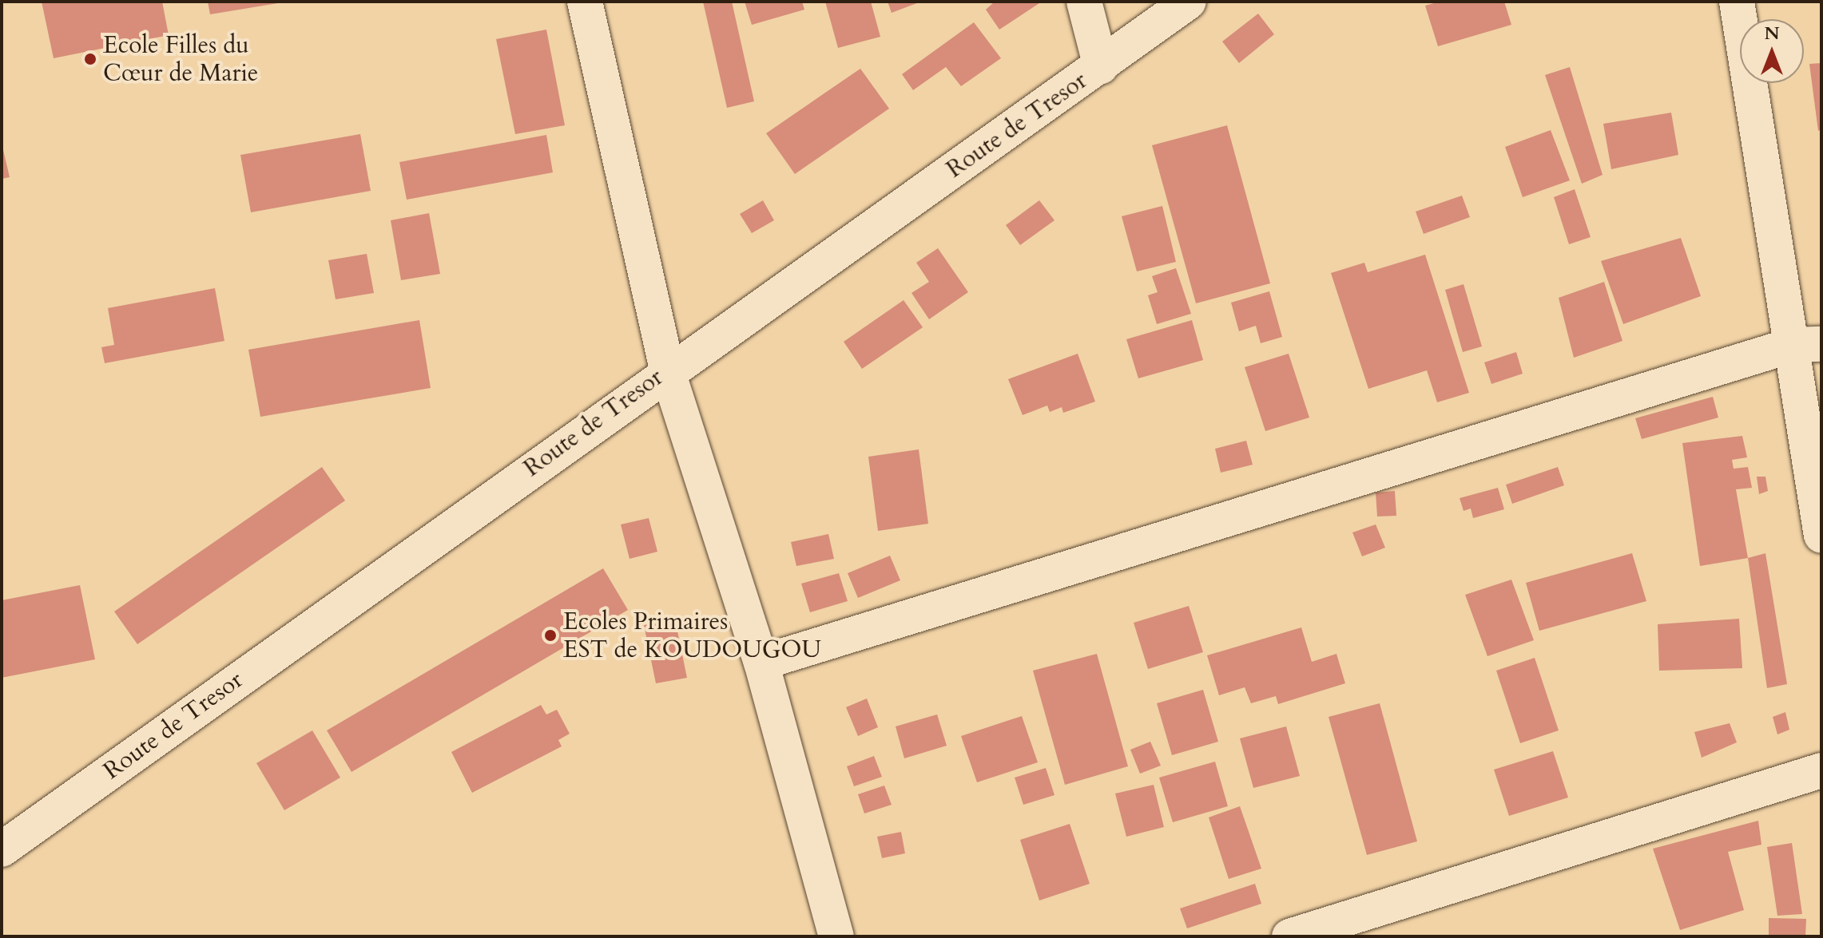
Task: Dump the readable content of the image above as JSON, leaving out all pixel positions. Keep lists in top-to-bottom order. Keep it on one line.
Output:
{"streets":{"street":["Route de Tresor"]},"places":["Ecole Filles du Cœur de Marie","Ecoles Primaires EST de KOUDOUGOU"],"north":"top"}
